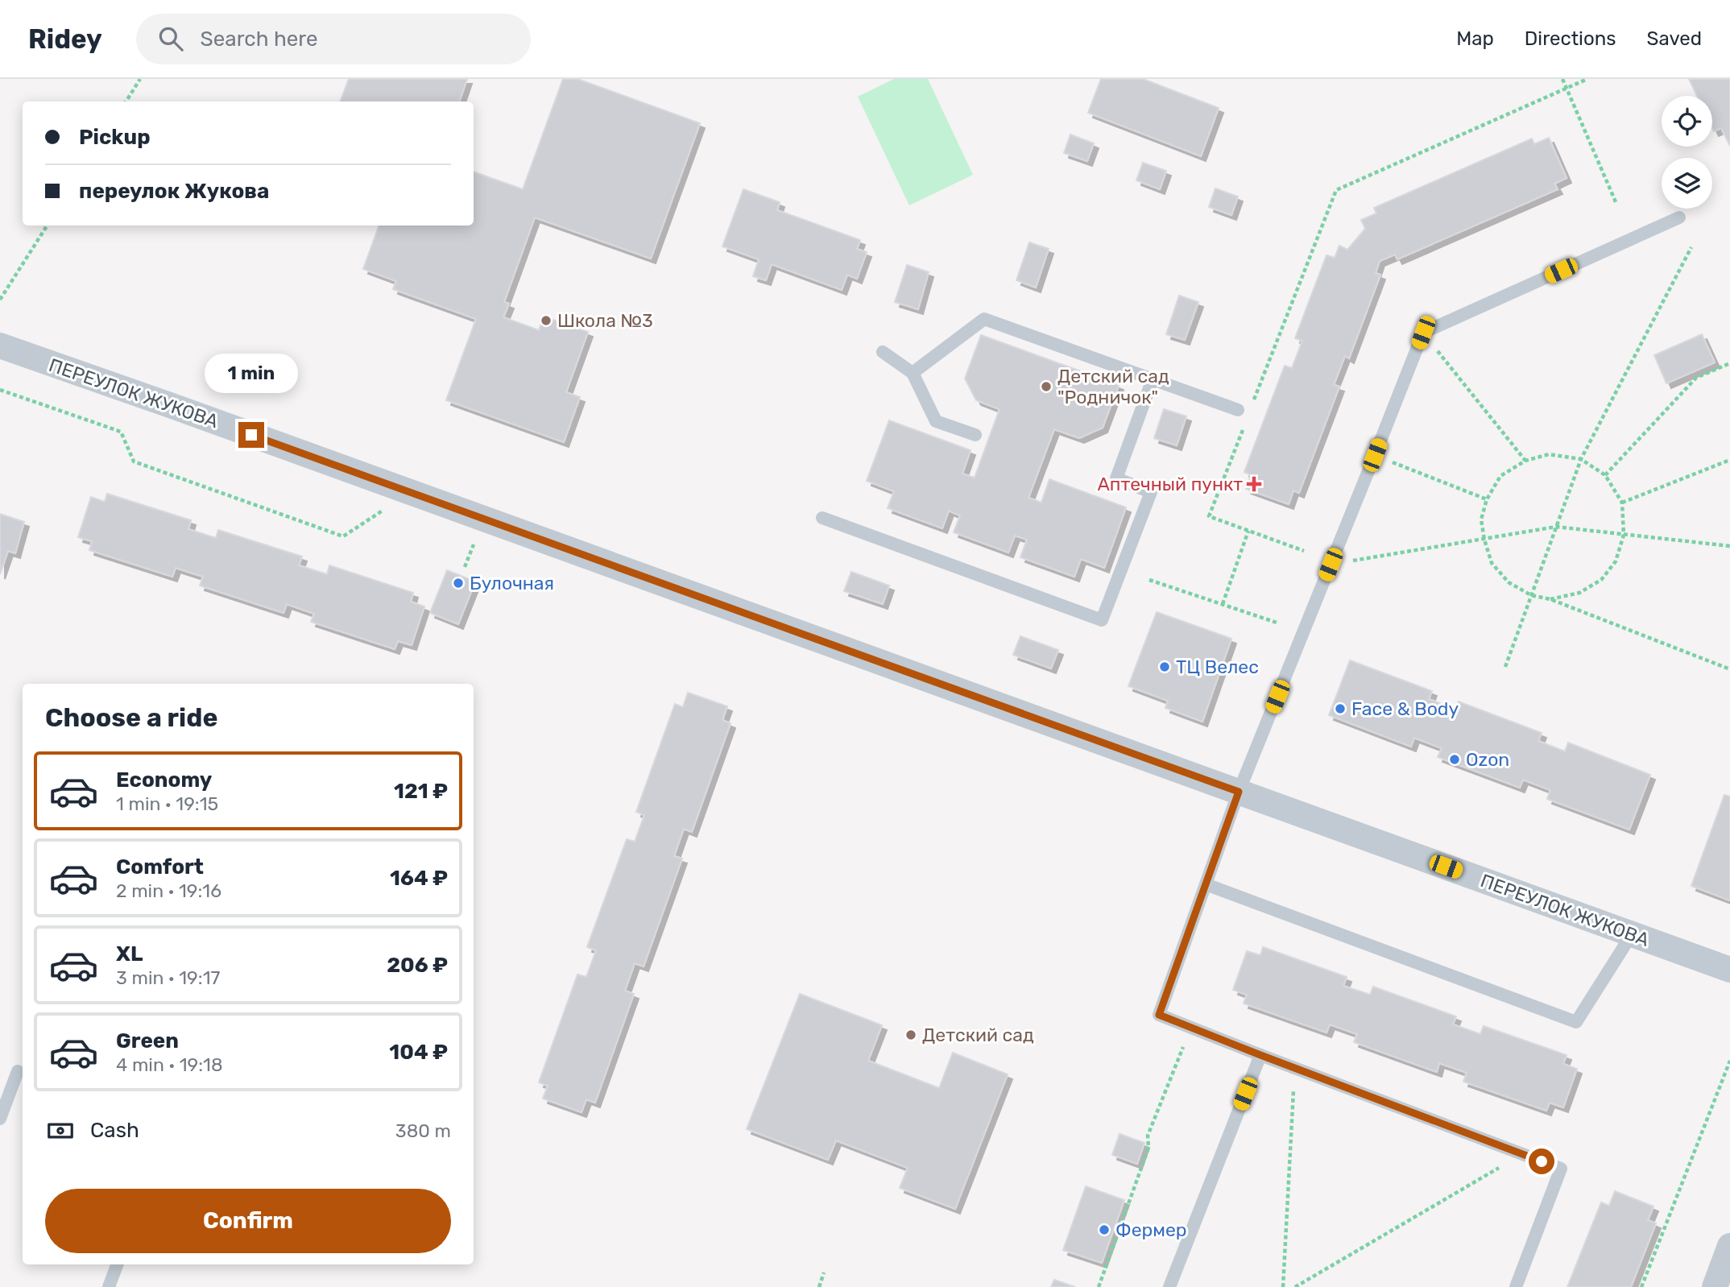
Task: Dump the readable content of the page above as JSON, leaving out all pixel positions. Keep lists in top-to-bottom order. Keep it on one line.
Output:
{"streets":{"street":["ПЕРЕУЛОК ЖУКОВА"]},"places":{"other":["Школа №3","Детский сад \"Родничок\"","Булочная","ТЦ Велес","Face & Body","Ozon","Детский сад","Фермер"],"health":["Аптечный пункт"]},"page":{"header":"Ridey","search":"Search here","nav":["Map","Directions","Saved"],"banner":["Pickup","переулок Жукова"],"bubble":"1 min","heading":"Choose a ride","list":[{"name":"Economy","note":"1 min · 19:15","value":"121 ₽"},{"name":"Comfort","note":"2 min · 19:16","value":"164 ₽"},{"name":"XL","note":"3 min · 19:17","value":"206 ₽"},{"name":"Green","note":"4 min · 19:18","value":"104 ₽"}],"pay":["Cash","380 m"],"buttons":"Confirm"}}
